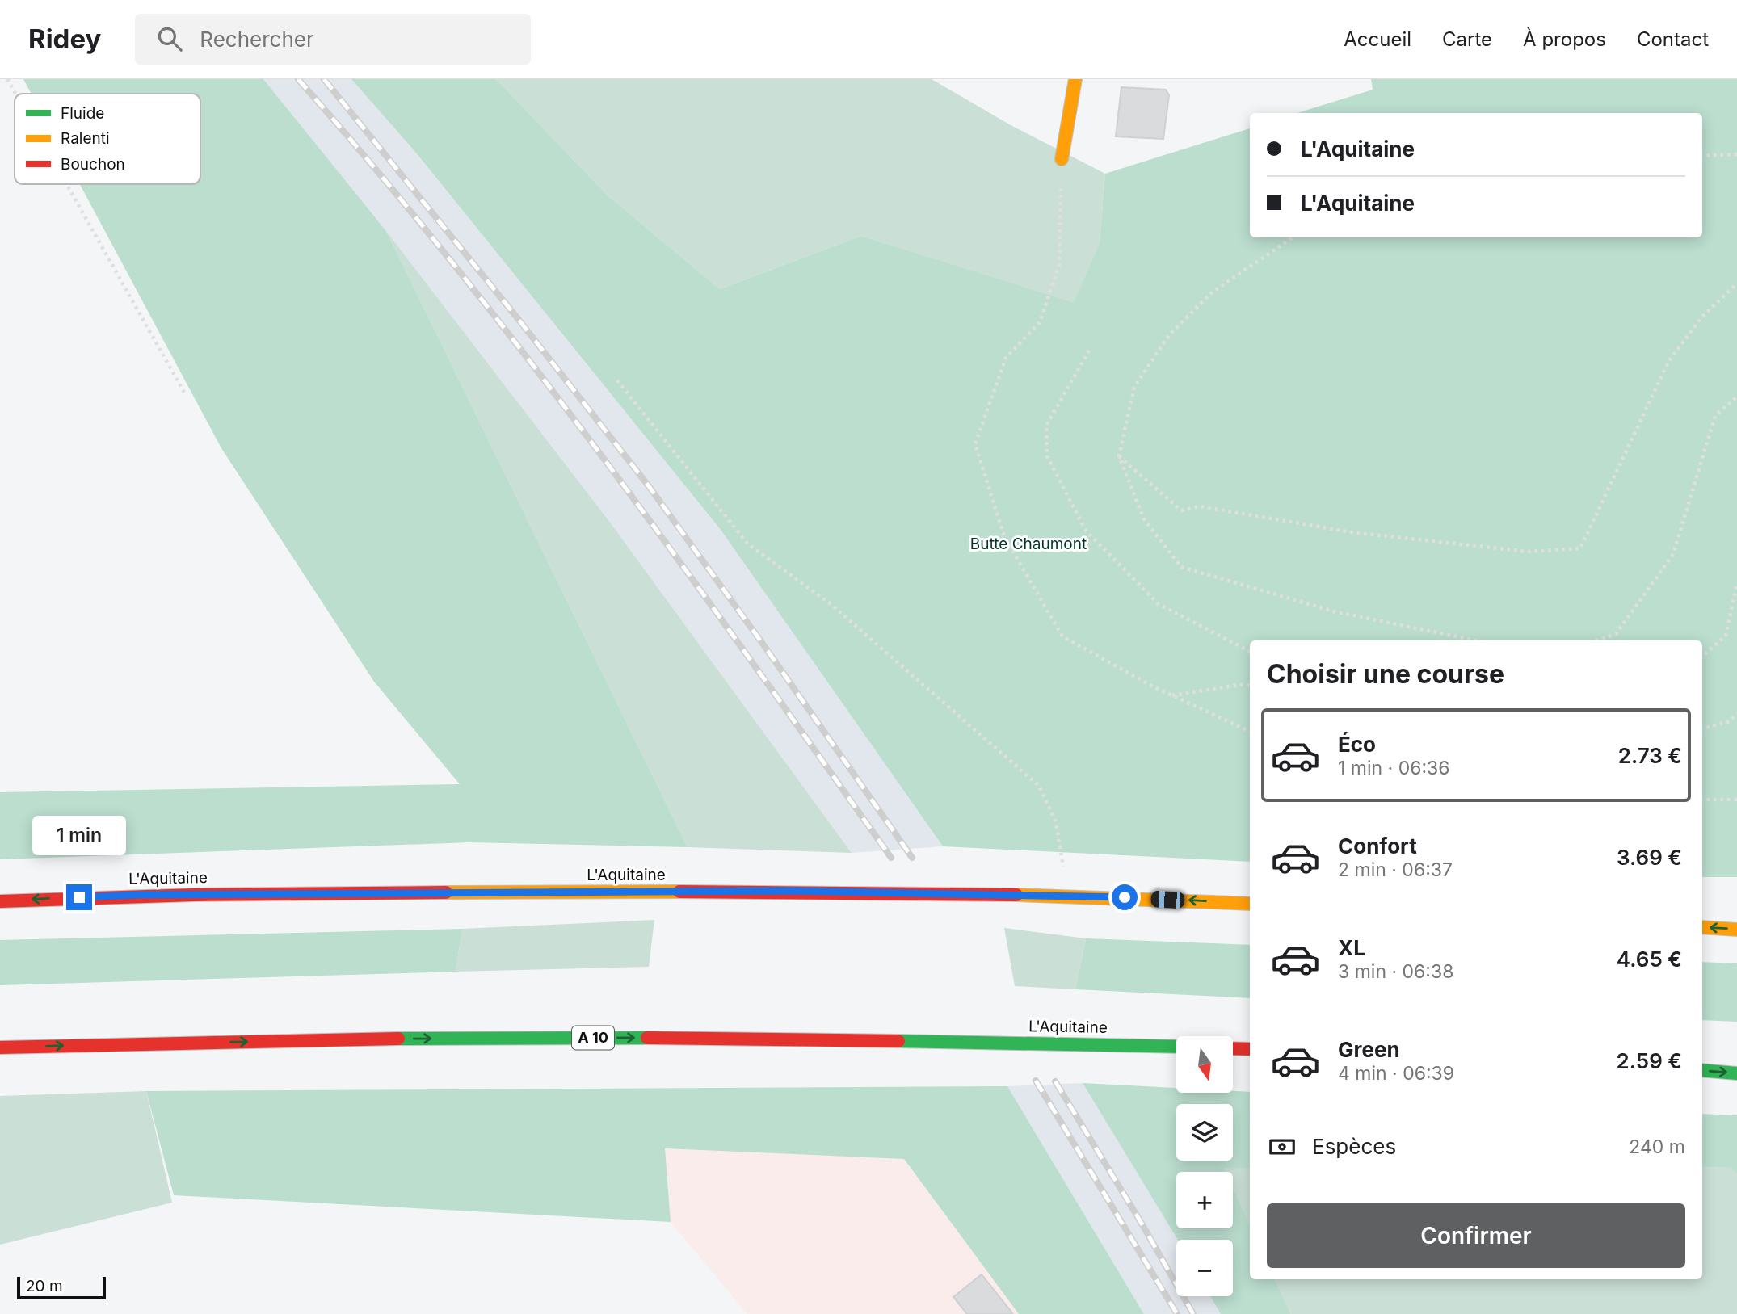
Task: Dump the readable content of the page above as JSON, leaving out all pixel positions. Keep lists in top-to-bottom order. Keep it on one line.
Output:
{"streets":{"main road":["L'Aquitaine","A 10"]},"parks":["Butte Chaumont"],"legend":["Fluide","Ralenti","Bouchon"],"scale_bar":"20 m","north":"bottom","page":{"header":"Ridey","search":"Rechercher","nav":["Accueil","Carte","À propos","Contact"],"banner":["L'Aquitaine","L'Aquitaine"],"heading":"Choisir une course","list":[{"name":"Éco","note":"1 min · 06:36","value":"2.73 €"},{"name":"Confort","note":"2 min · 06:37","value":"3.69 €"},{"name":"XL","note":"3 min · 06:38","value":"4.65 €"},{"name":"Green","note":"4 min · 06:39","value":"2.59 €"}],"bubble":"1 min","map_buttons":["+","−"],"pay":["Espèces","240 m"],"buttons":"Confirmer","scale":"20 m"}}
